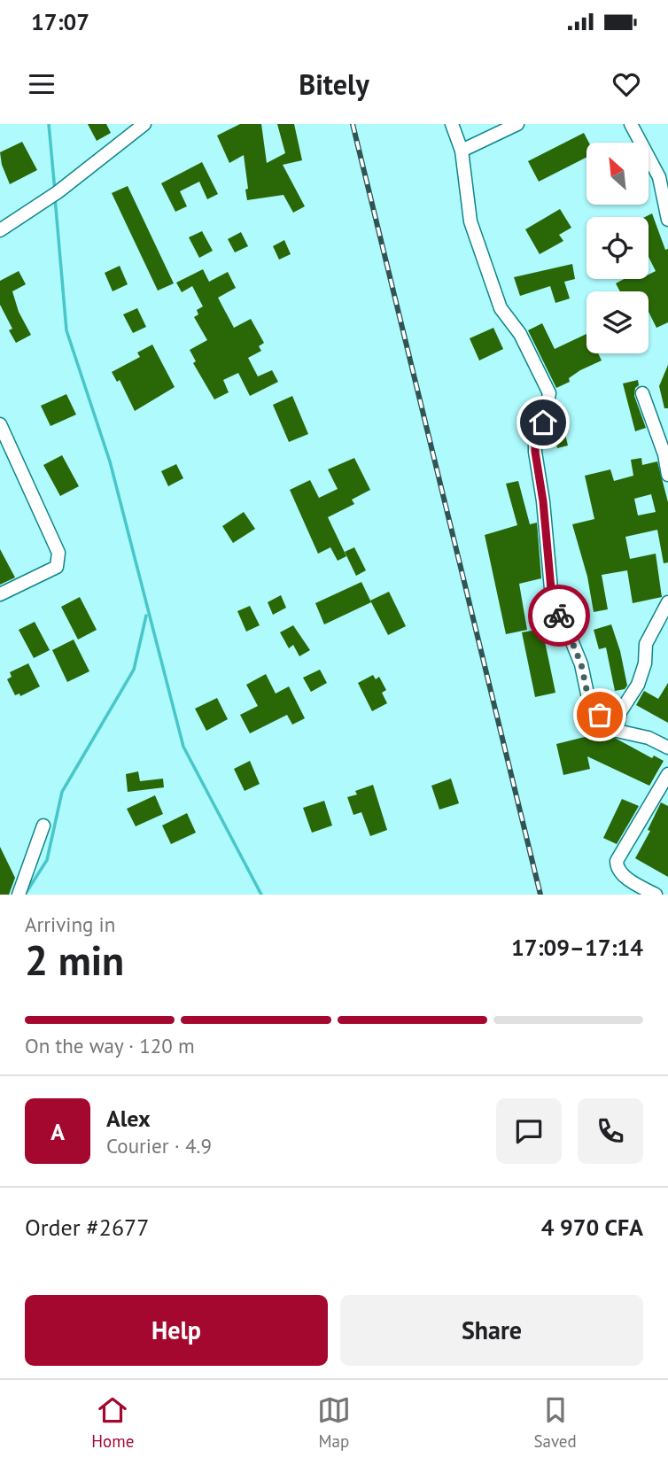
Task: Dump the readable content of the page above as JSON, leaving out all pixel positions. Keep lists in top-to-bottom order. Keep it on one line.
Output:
{"north":"top left","page":{"status":"17:07","header":"Bitely","heading":["2 min","Arriving in","17:09–17:14"],"panel":["Alex","Courier · 4.9","Order #2677","4 970 CFA"],"bar":"On the way · 120 m","round":"A","buttons":["Help","Share"],"tabs":["Home","Map","Saved"]}}
